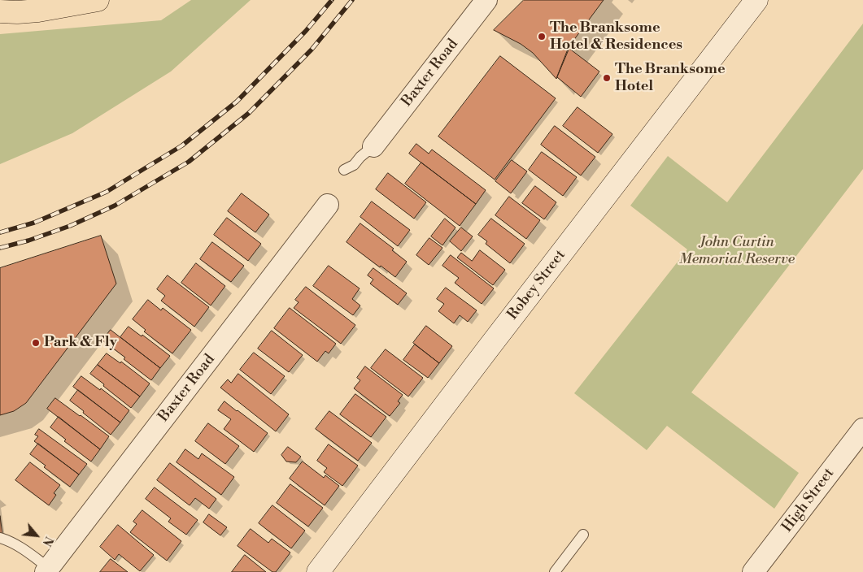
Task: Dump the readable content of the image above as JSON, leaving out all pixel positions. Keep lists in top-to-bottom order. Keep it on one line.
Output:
{"streets":{"street":["Baxter Road","Robey Street","High Street"]},"parks":["John Curtin Memorial Reserve"],"places":["The Branksome Hotel & Residences","The Branksome Hotel","Park & Fly"],"north":"bottom right"}
